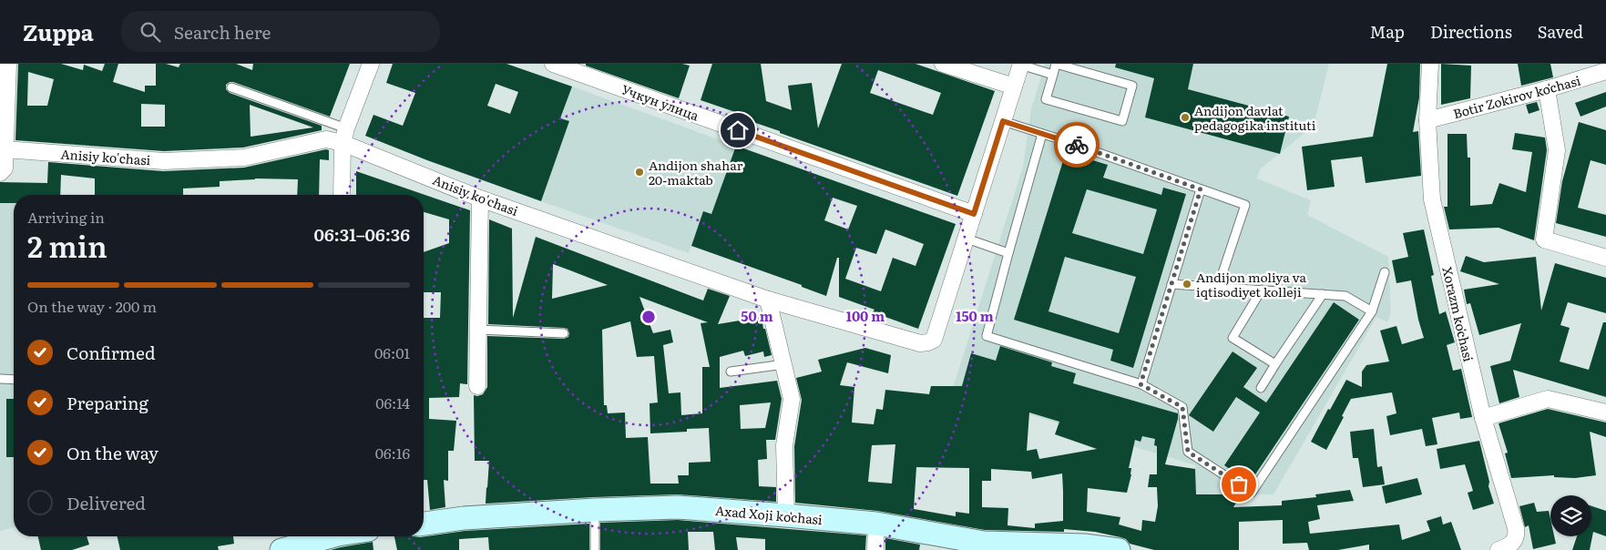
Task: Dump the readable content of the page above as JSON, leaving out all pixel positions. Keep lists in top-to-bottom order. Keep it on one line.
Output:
{"streets":{"street":["Botir Zokirov koʻchasi","Учкун улица","Anisiy ko'chasi","Xorazm koʻchasi","Axad Xoji koʻchasi"]},"crossings":[["Botir Zokirov koʻchasi","Xorazm koʻchasi"]],"places":["Andijon davlat pedagogika instituti","Andijon shahar 20-maktab","Andijon moliya va iqtisodiyet kolleji"],"page":{"header":"Zuppa","search":"Search here","nav":["Map","Directions","Saved"],"heading":["2 min","Arriving in","06:31–06:36"],"bar":"On the way · 200 m","list":[["Confirmed","06:01"],["Preparing","06:14"],["On the way","06:16"],"Delivered"]},"rings":["50 m","100 m","150 m"]}
